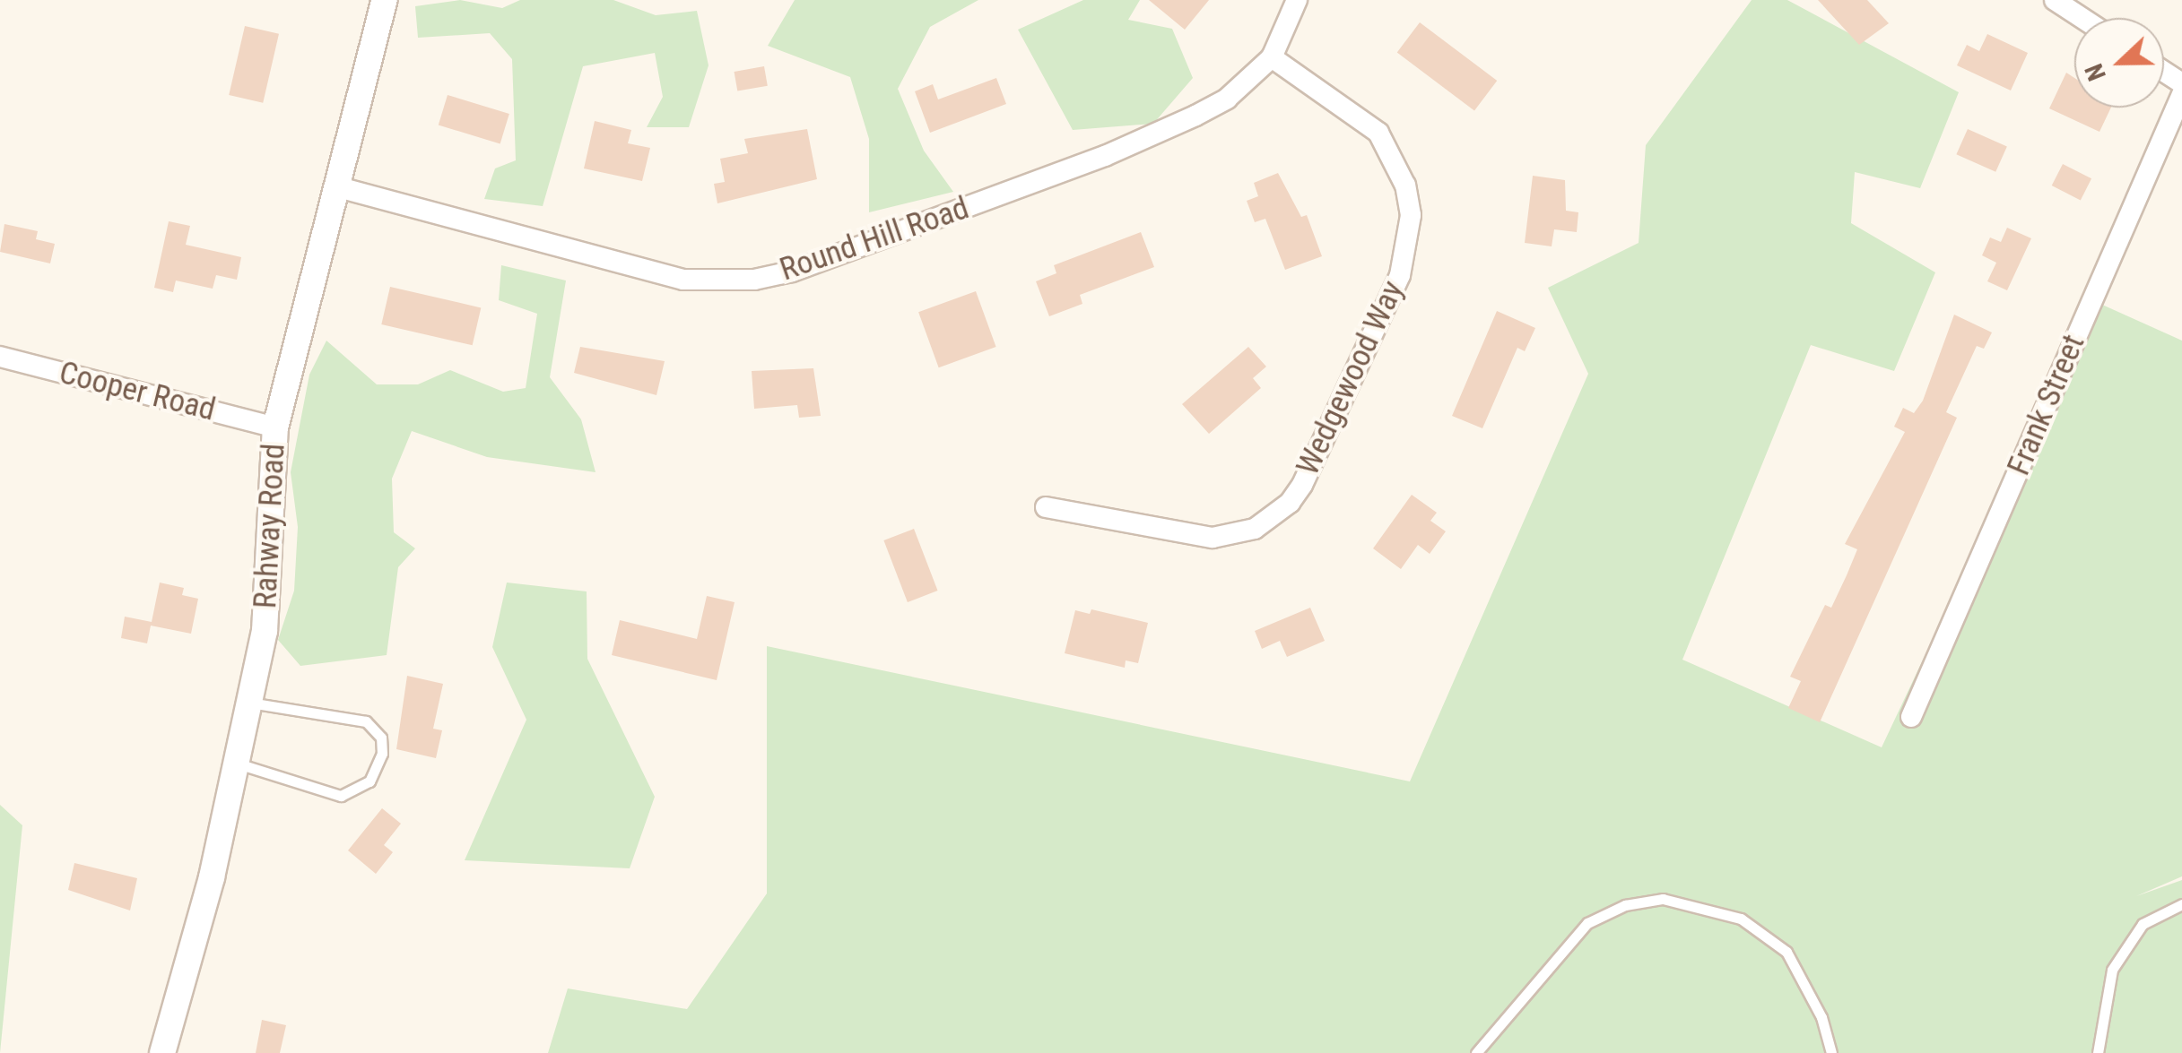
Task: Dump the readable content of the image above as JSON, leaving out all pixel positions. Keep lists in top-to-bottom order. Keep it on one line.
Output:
{"streets":{"street":["Round Hill Road","Wedgewood Way","Cooper Road","Frank Street","Rahway Road"]},"crossings":[["Round Hill Road","Wedgewood Way"],["Round Hill Road","Rahway Road"],["Cooper Road","Rahway Road"]],"north":"left"}
